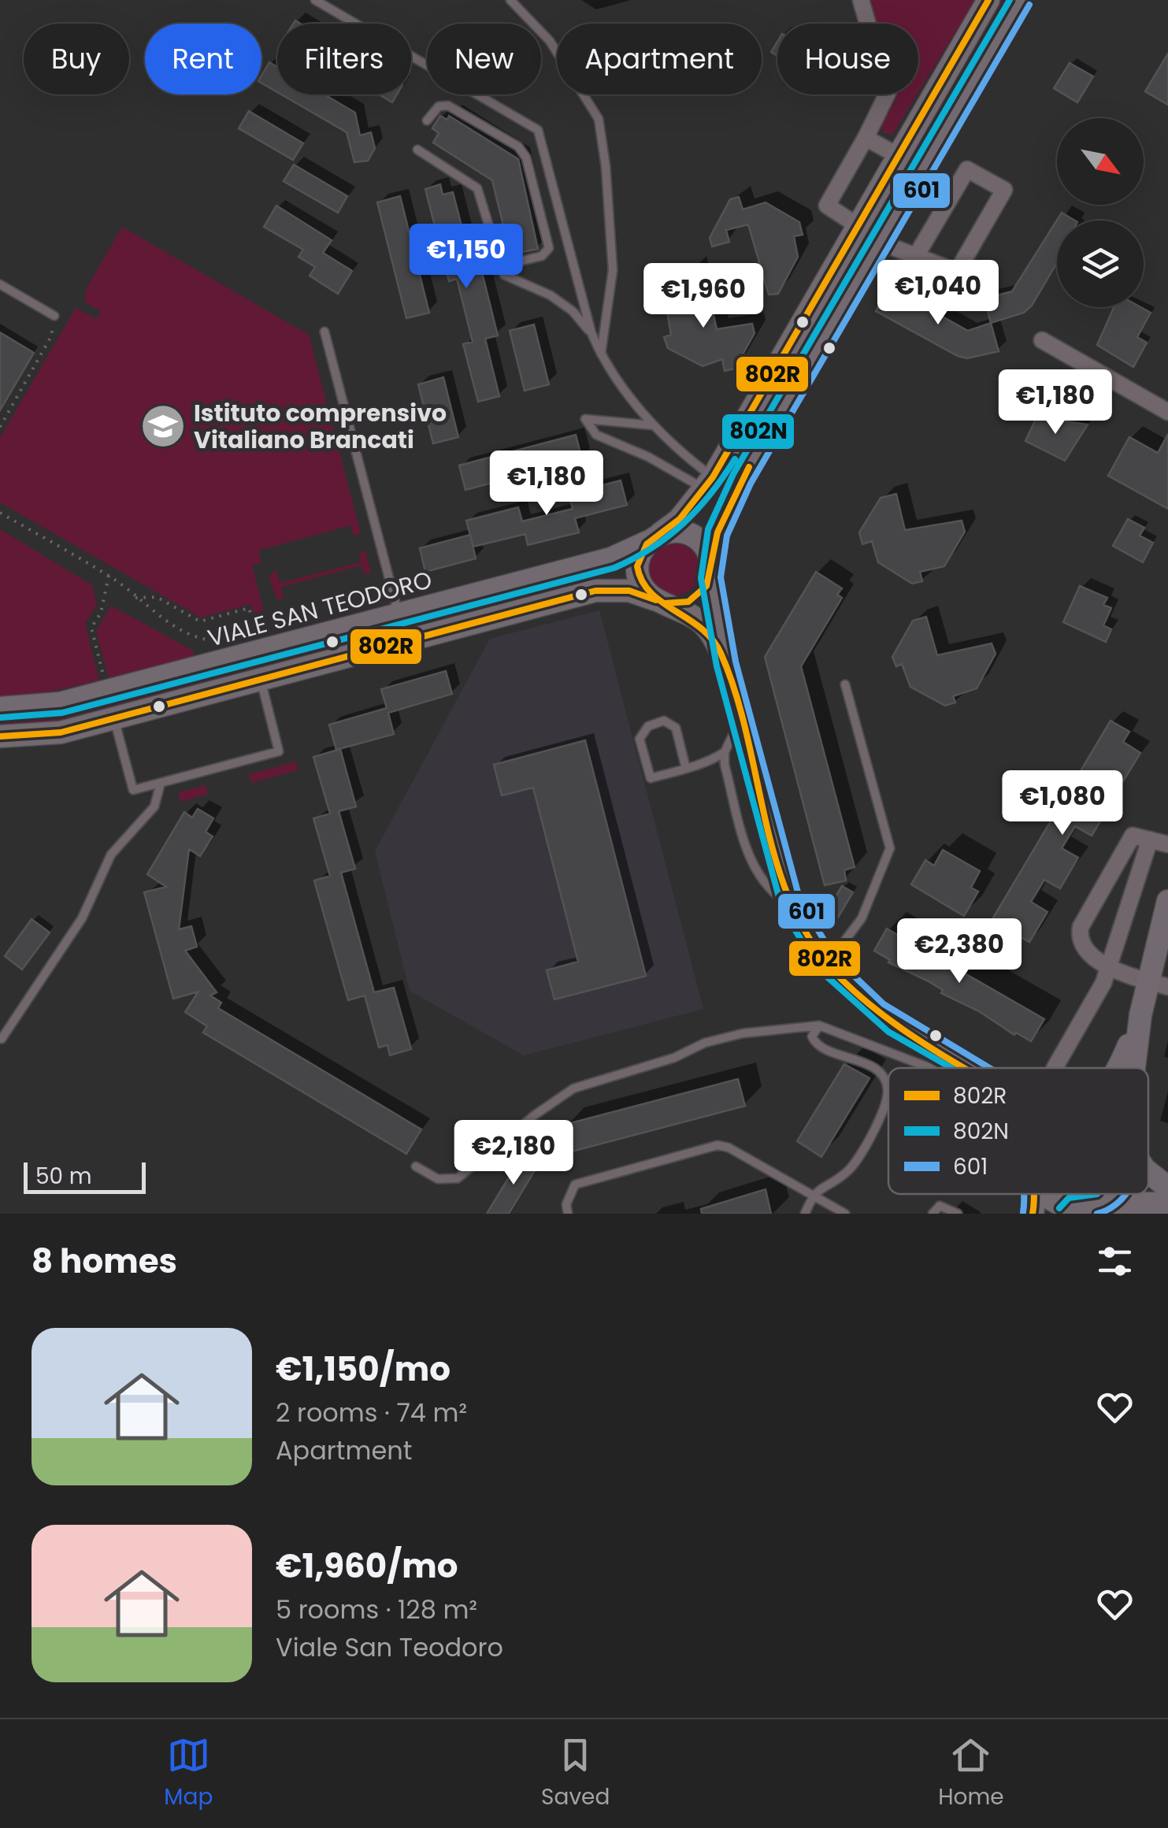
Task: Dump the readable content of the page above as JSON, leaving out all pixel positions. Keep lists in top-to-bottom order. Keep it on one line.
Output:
{"streets":{"main road":["VIALE SAN TEODORO"]},"places":{"school or university":["Istituto comprensivo Vitaliano Brancati"]},"lines":["transit line 802R","transit line 802N","transit line 601"],"legend":["802R","802N","601"],"scale_bar":"50 m","north":"bottom right","page":{"chip":["Buy","Rent","Filters","New","Apartment","House"],"price":["€1,150","€1,040","€1,960","€1,180","€1,180","€1,080","€2,380","€2,180"],"scale":"50 m","heading":"8 homes","list":[{"name":"€1,150/mo","note":"2 rooms · 74 m² · Apartment"},{"name":"€1,960/mo","note":"5 rooms · 128 m² · Viale San Teodoro"}],"tabs":["Map","Saved","Home"]}}
